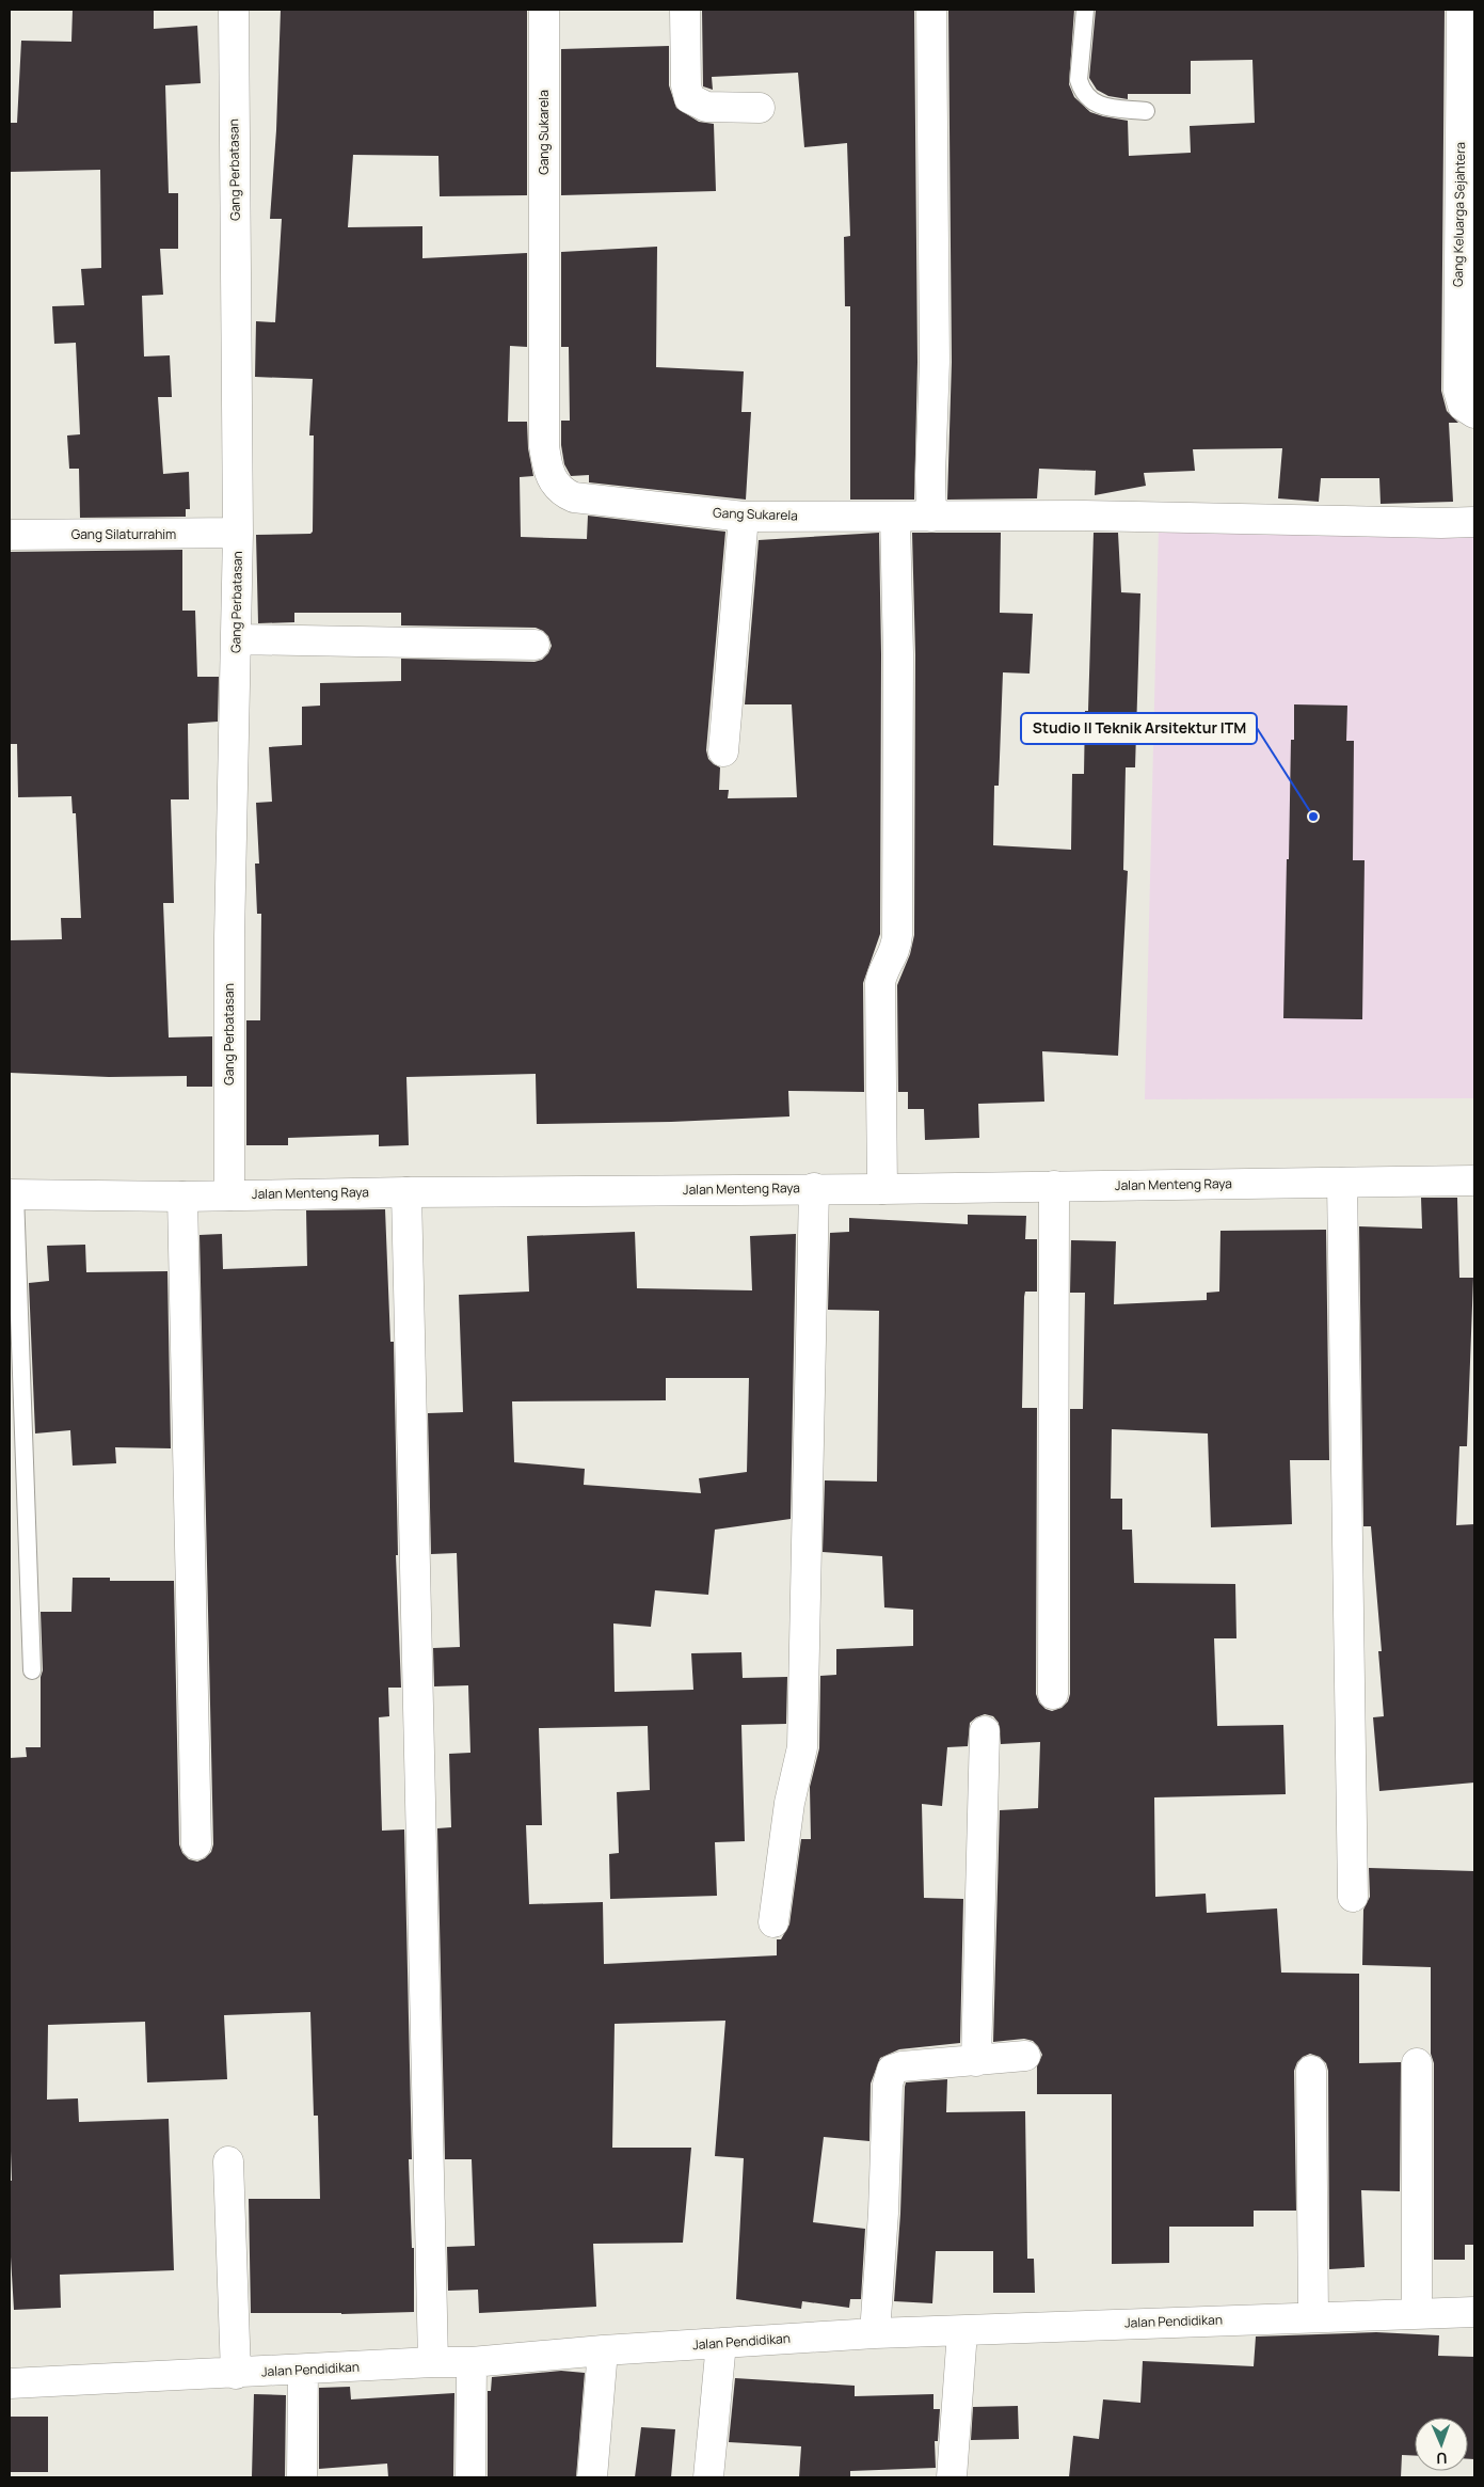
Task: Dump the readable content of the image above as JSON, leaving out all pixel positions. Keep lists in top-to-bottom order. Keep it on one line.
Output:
{"streets":{"street":["Gang Sukarela","Gang Perbatasan","Gang Keluarga Sejahtera","Gang Silaturrahim","Jalan Menteng Raya","Jalan Pendidikan"]},"crossings":[["Gang Perbatasan","Gang Silaturrahim"],["Gang Perbatasan","Jalan Menteng Raya"]],"places":["Studio II Teknik Arsitektur ITM"],"north":"bottom"}
